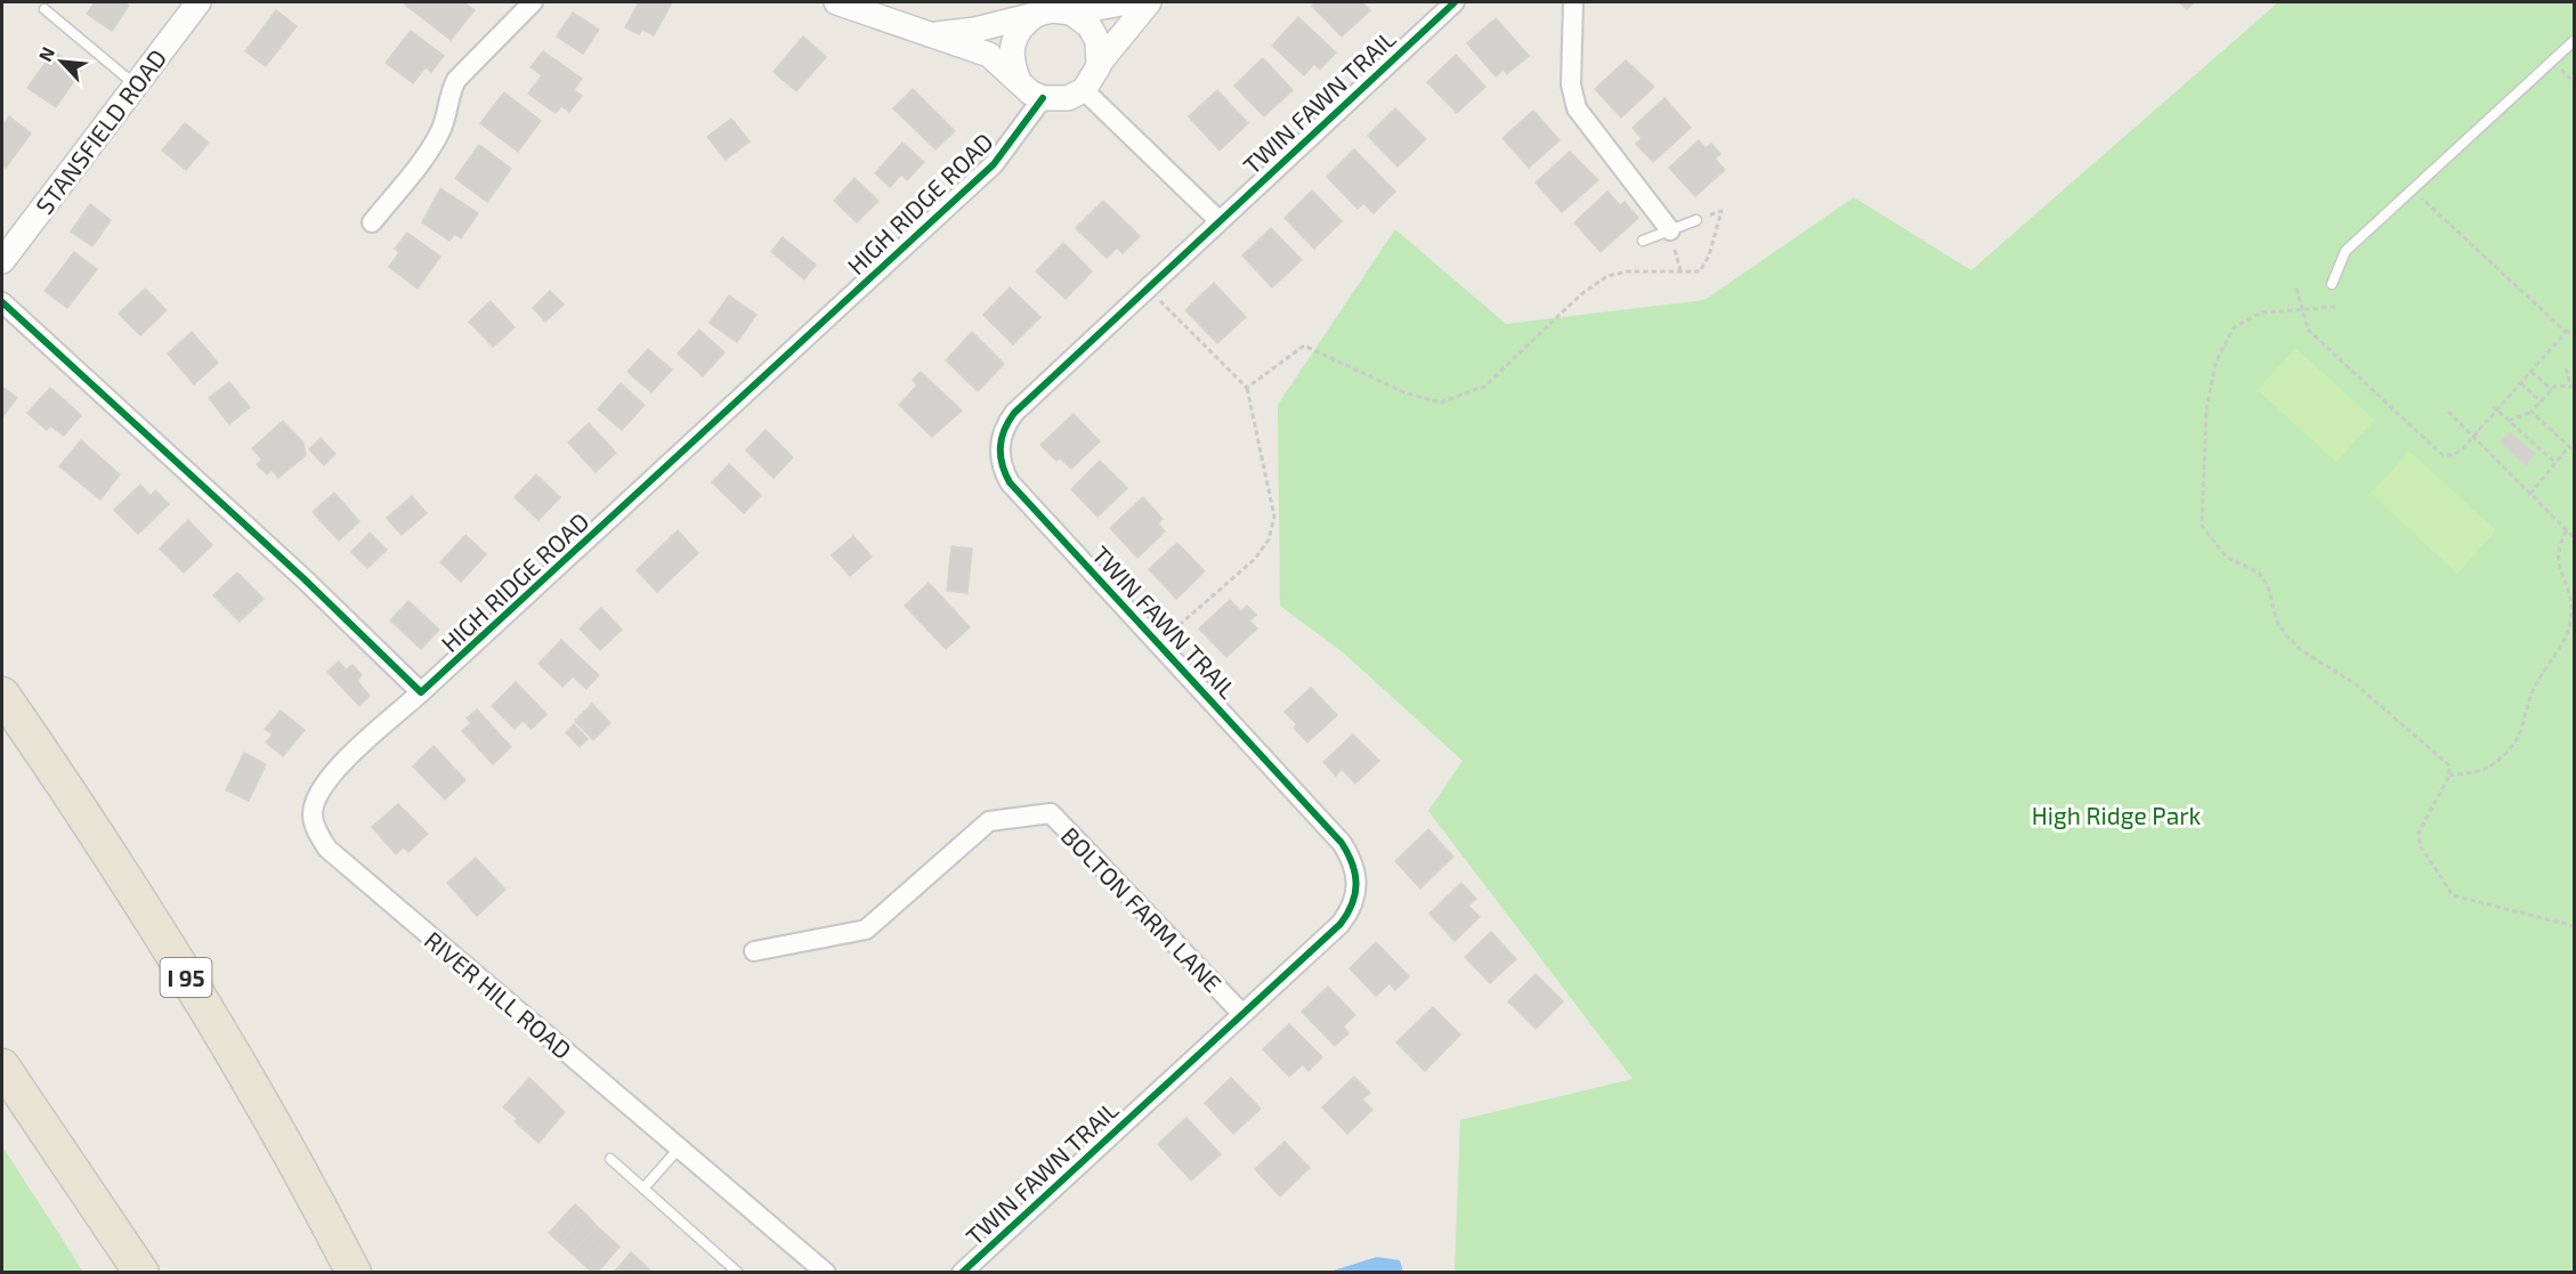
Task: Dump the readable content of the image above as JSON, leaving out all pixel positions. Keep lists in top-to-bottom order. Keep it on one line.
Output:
{"streets":{"highway":["I 95"],"street":["TWIN FAWN TRAIL","STANSFIELD ROAD","HIGH RIDGE ROAD","BOLTON FARM LANE","RIVER HILL ROAD"]},"crossings":[["TWIN FAWN TRAIL","BOLTON FARM LANE"],["HIGH RIDGE ROAD","RIVER HILL ROAD"]],"parks":["High Ridge Park"],"north":"top left"}
